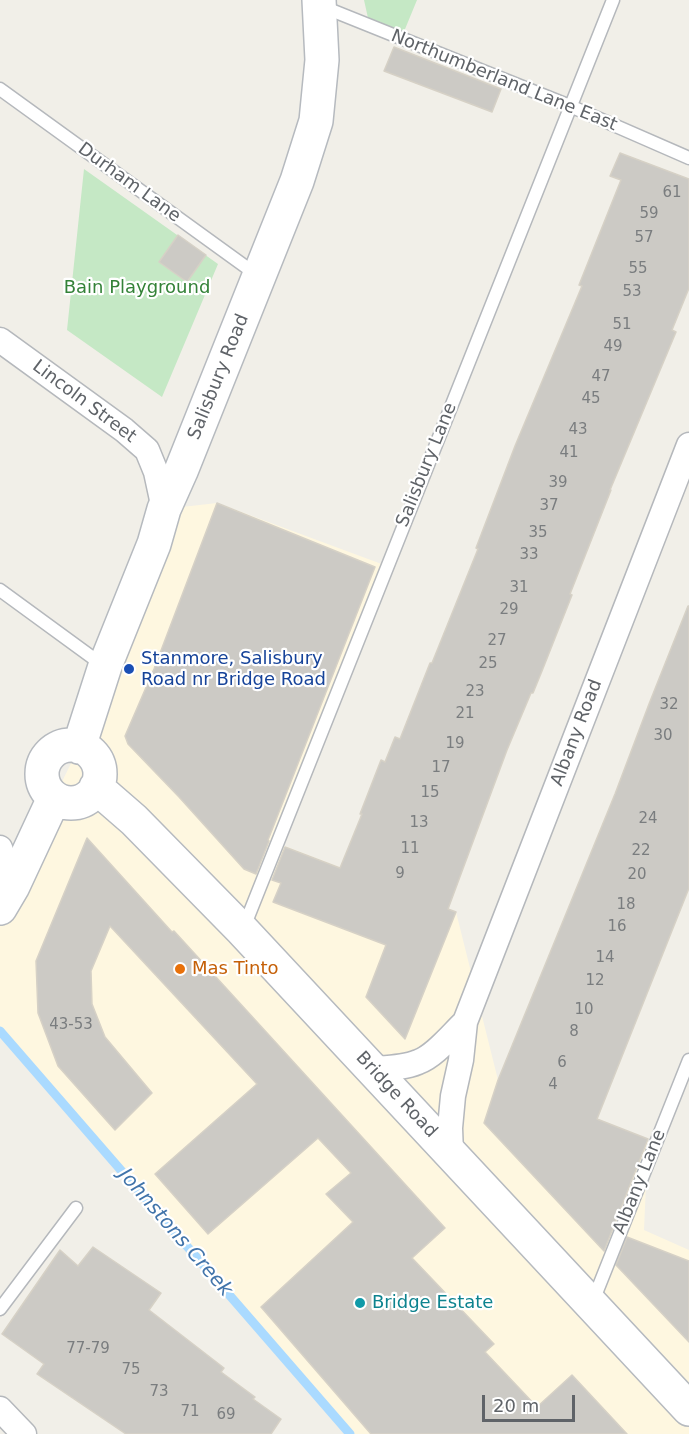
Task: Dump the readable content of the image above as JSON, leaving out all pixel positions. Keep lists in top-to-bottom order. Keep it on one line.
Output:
{"streets":{"main road":["Salisbury Road","Bridge Road"],"street":["Lincoln Street","Albany Road"],"lane":["Northumberland Lane East","Durham Lane","Salisbury Lane","Albany Lane"]},"crossings":[["Northumberland Lane East","Salisbury Road"],["Northumberland Lane East","Salisbury Lane"],["Durham Lane","Salisbury Road"],["Salisbury Road","Lincoln Street"],["Salisbury Road","Bridge Road"],["Salisbury Lane","Bridge Road"],["Albany Road","Bridge Road"],["Bridge Road","Albany Lane"]],"water":["Johnstons Creek"],"parks":["Bain Playground"],"places":["Stanmore, Salisbury Road nr Bridge Road","Mas Tinto","Bridge Estate"],"house_numbers":["61","59","57","55","53","51","49","47","45","43","41","39","37","35","33","31","29","27","25","23","32","21","30","19","17","15","24","13","11","22","9","20","18","16","14","12","10","43-53","8","6","4","77-79","75","73","71","69"],"scale_bar":"20 m"}
